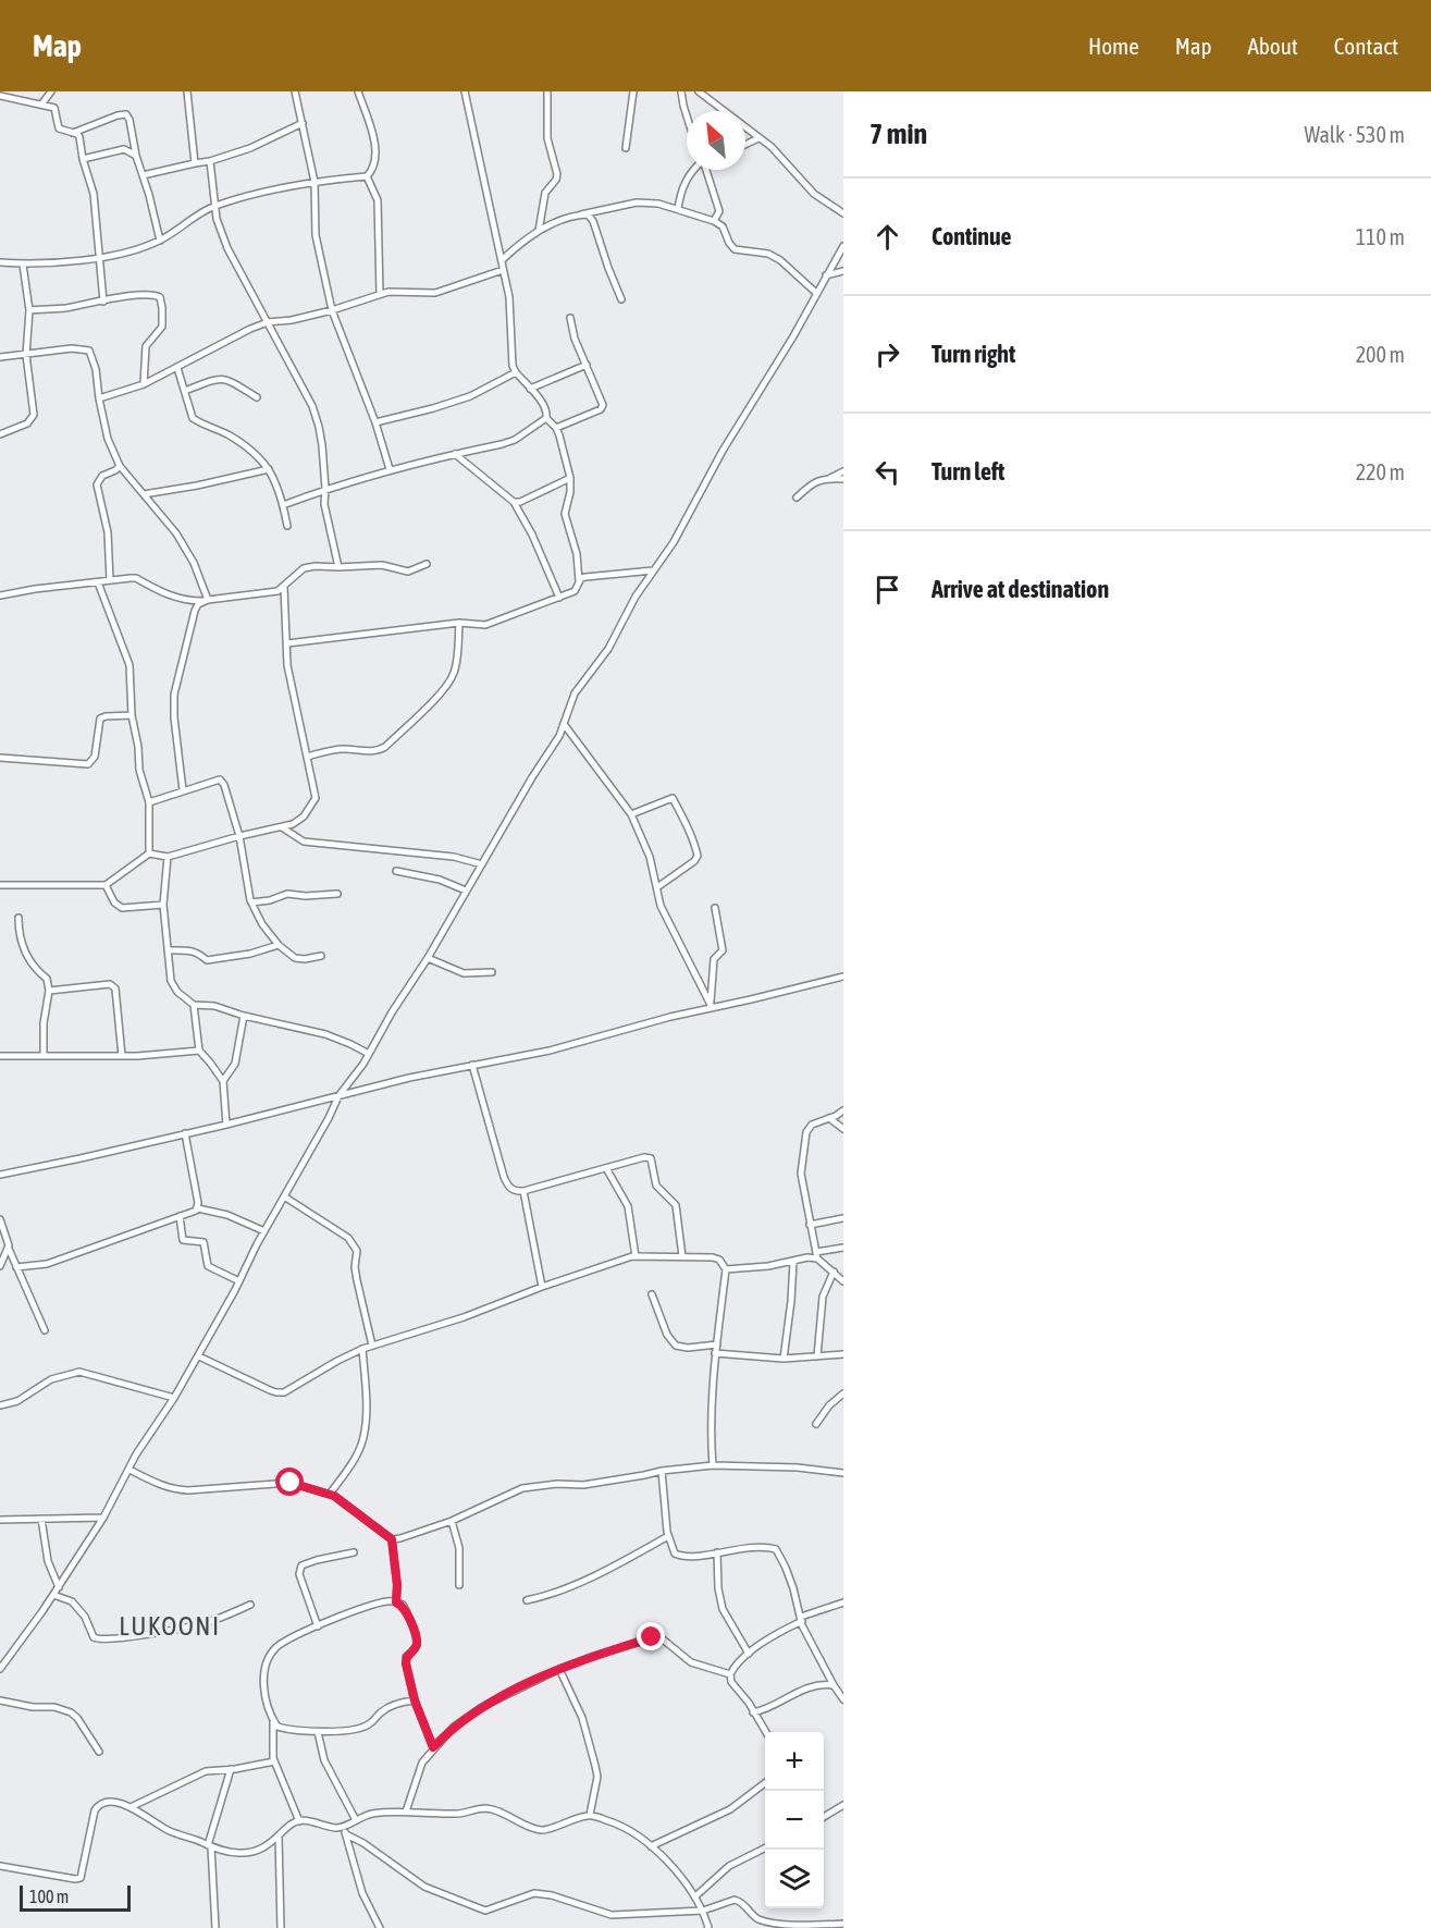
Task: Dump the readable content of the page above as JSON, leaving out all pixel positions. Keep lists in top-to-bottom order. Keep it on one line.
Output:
{"districts":["LUKOONI"],"scale_bar":"100 m","north":"top left","page":{"header":"Map","nav":["Home","Map","About","Contact"],"heading":["7 min","Walk · 530 m"],"list":[["Continue","110 m"],["Turn right","200 m"],["Turn left","220 m"],"Arrive at destination"],"map_buttons":["+","−"],"scale":"100 m"}}
